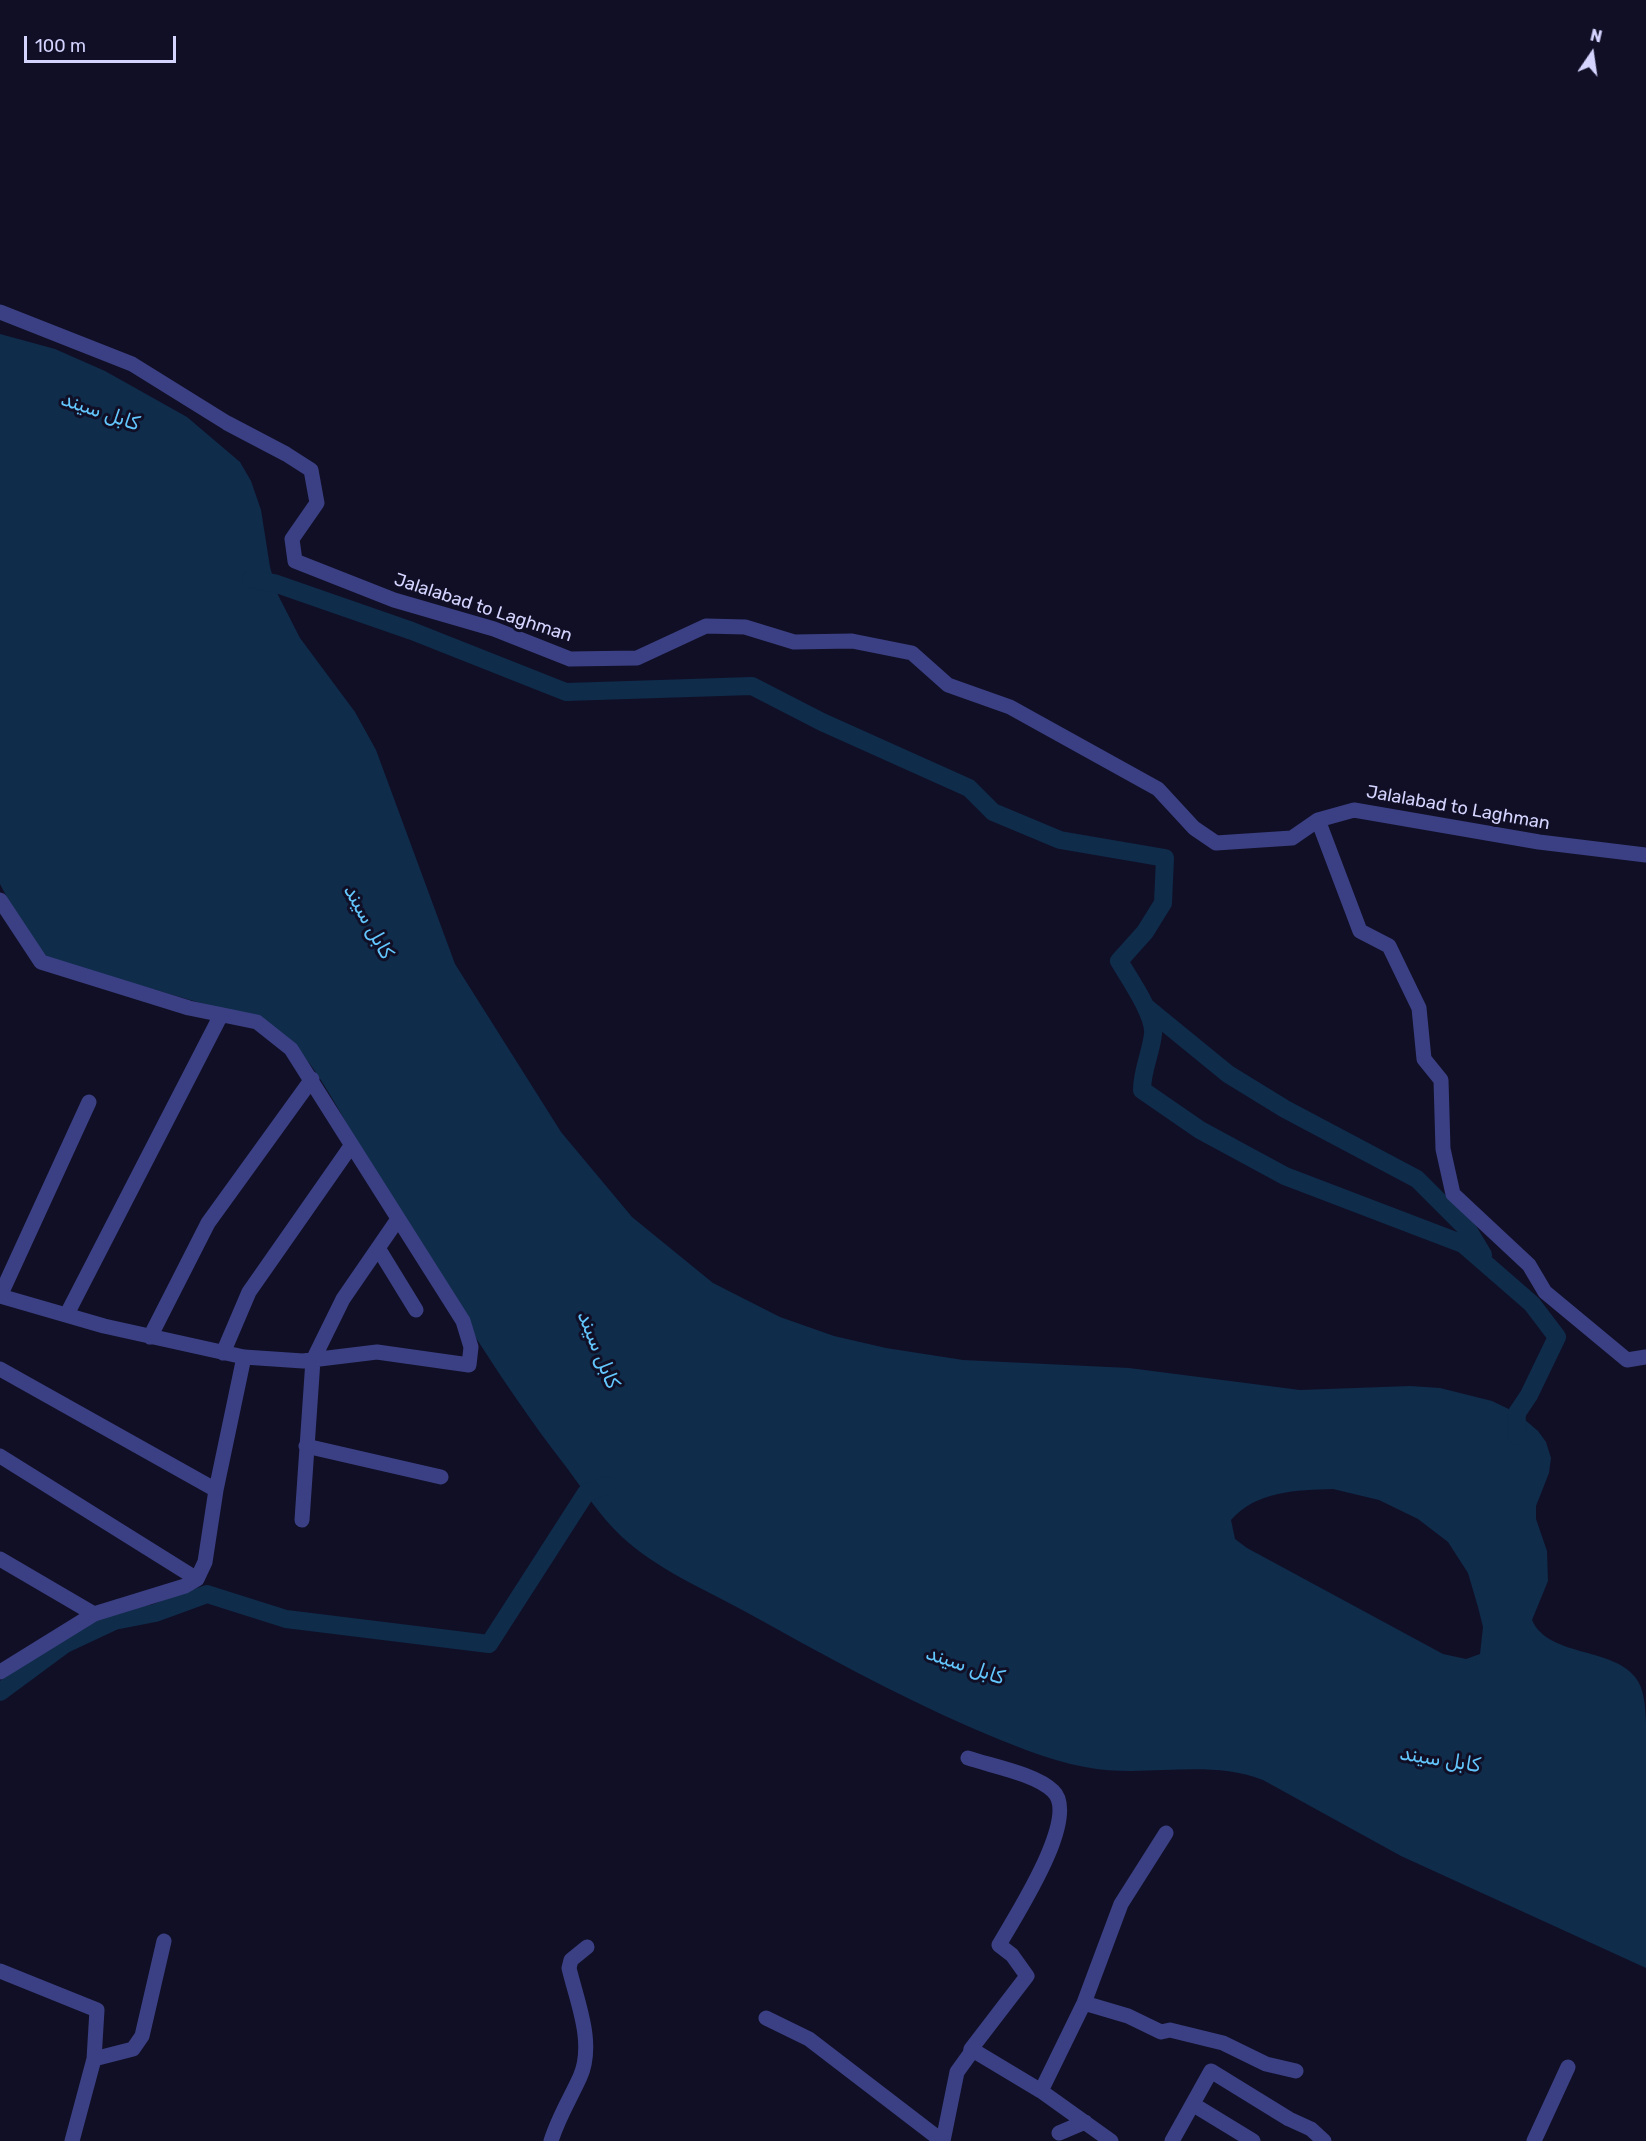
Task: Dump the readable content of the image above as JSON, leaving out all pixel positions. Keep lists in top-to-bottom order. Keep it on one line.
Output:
{"streets":{"street":["Jalalabad to Laghman"]},"water":["کابل سيند"],"scale_bar":"100 m","north":"top"}
